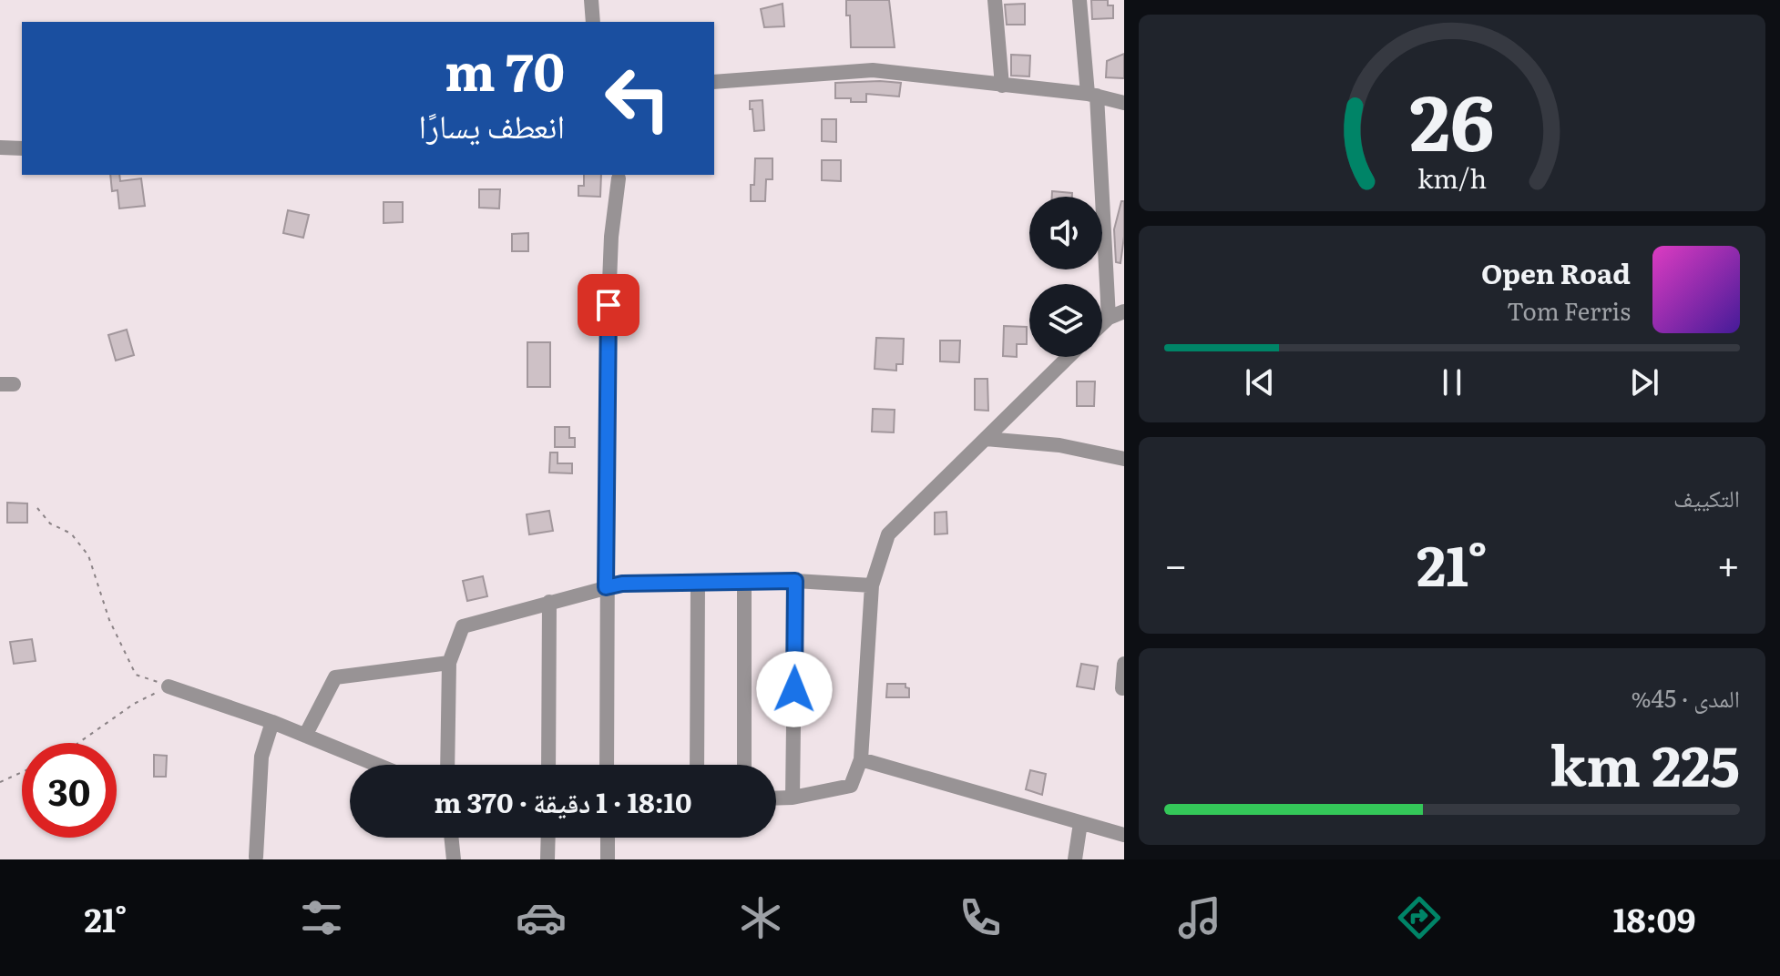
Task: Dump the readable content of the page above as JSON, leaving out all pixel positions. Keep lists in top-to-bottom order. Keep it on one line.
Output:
{"page":{"turn":["70 m","انعطف يسارًا"],"song":["Open Road","Tom Ferris"],"tile":["التكييف",["المدى · 45%","225 km"]],"heat":["−","21°","+"],"limit":"30","trip":"18:10 · 1 دقيقة · 370 m","tabs":["18:09","21°"],"gauge":["26","km/h"]}}
